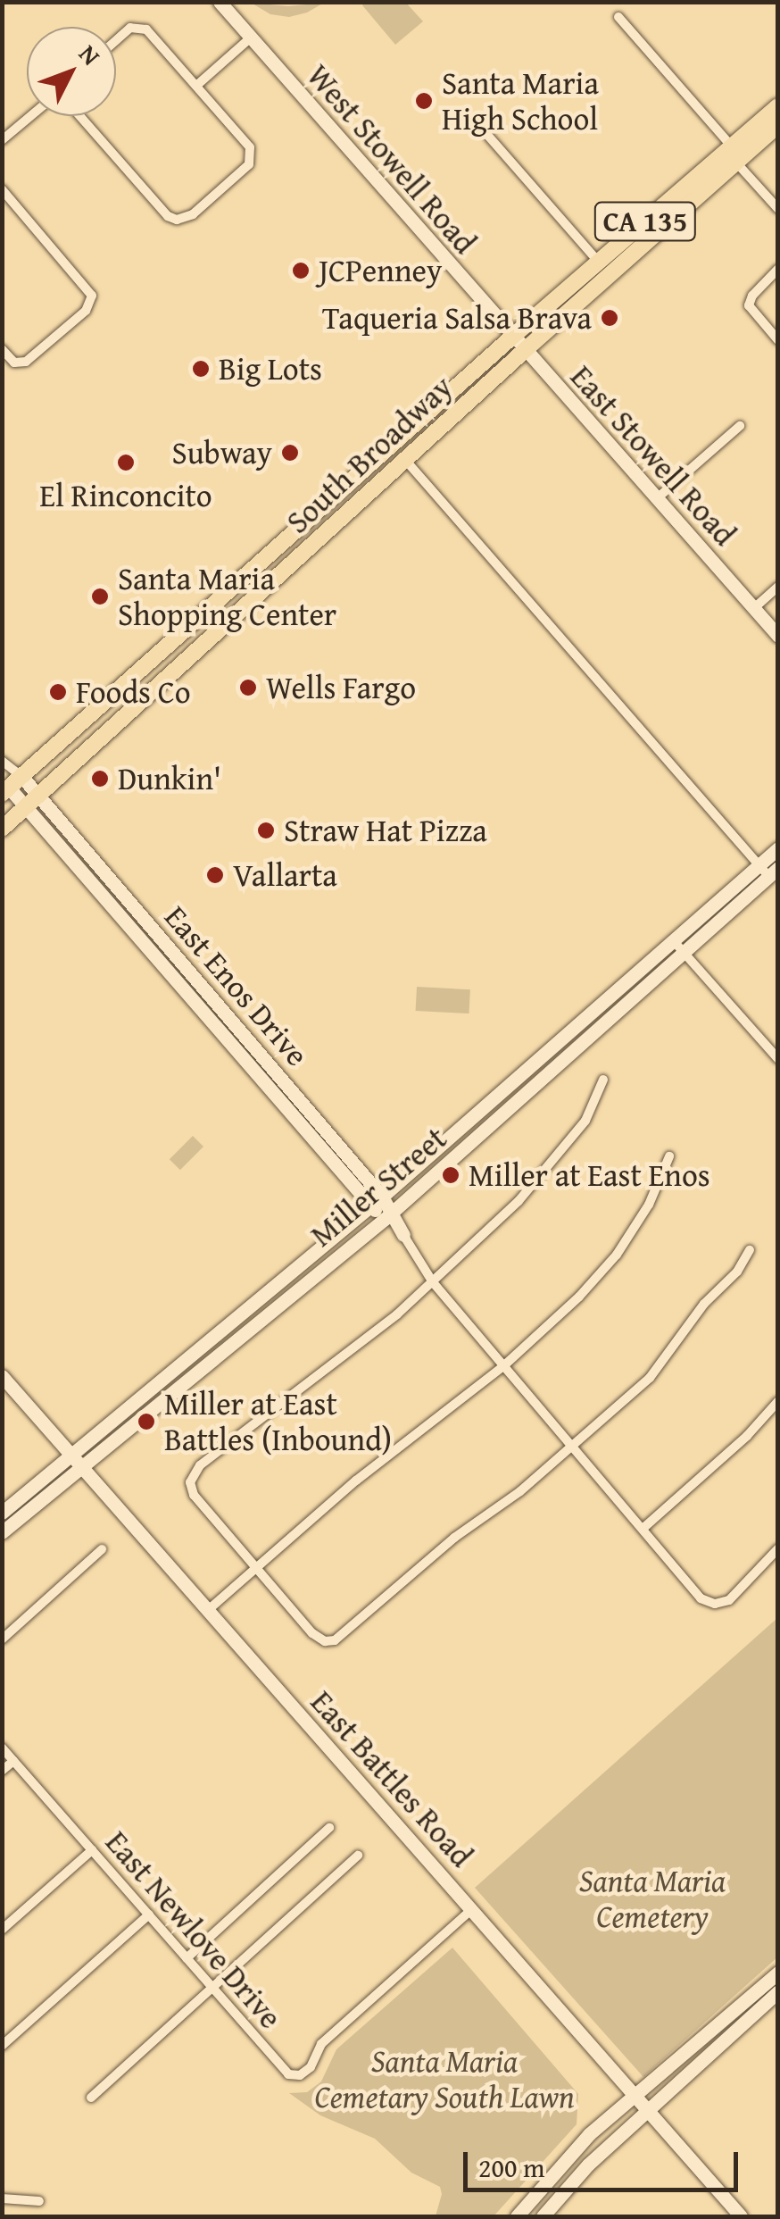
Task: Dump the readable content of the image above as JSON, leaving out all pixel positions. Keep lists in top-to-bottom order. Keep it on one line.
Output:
{"streets":{"main road":["CA 135","South Broadway"],"street":["West Stowell Road","East Stowell Road","East Enos Drive","Miller Street","East Battles Road","East Newlove Drive"]},"crossings":[["West Stowell Road","South Broadway"],["West Stowell Road","East Stowell Road"],["South Broadway","East Stowell Road"],["South Broadway","East Enos Drive"],["East Enos Drive","Miller Street"],["Miller Street","East Battles Road"],["East Battles Road","East Newlove Drive"]],"parks":["Santa Maria Cemetery","Santa Maria Cemetary South Lawn"],"places":["Santa Maria High School","JCPenney","Taqueria Salsa Brava","Big Lots","Subway","El Rinconcito","Santa Maria Shopping Center","Wells Fargo","Foods Co","Dunkin'","Straw Hat Pizza","Vallarta","Miller at East Enos","Miller at East Battles (Inbound)"],"scale_bar":"200 m","north":"top right"}
